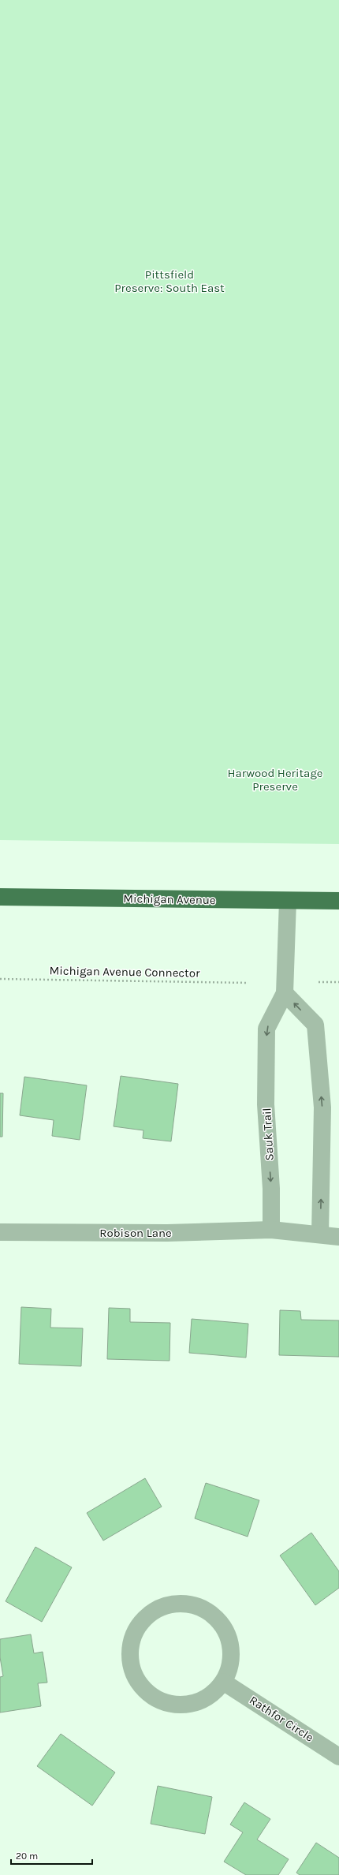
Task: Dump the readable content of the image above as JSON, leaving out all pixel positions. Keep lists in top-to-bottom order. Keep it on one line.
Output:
{"streets":{"highway":["Michigan Avenue"],"street":["Sauk Trail","Robison Lane","Rathfor Circle"],"path":["Michigan Avenue Connector"]},"crossings":[["Michigan Avenue","Sauk Trail"],["Sauk Trail","Robison Lane"]],"parks":["Pittsfield Preserve: South East","Harwood Heritage Preserve"],"scale_bar":"20 m"}
